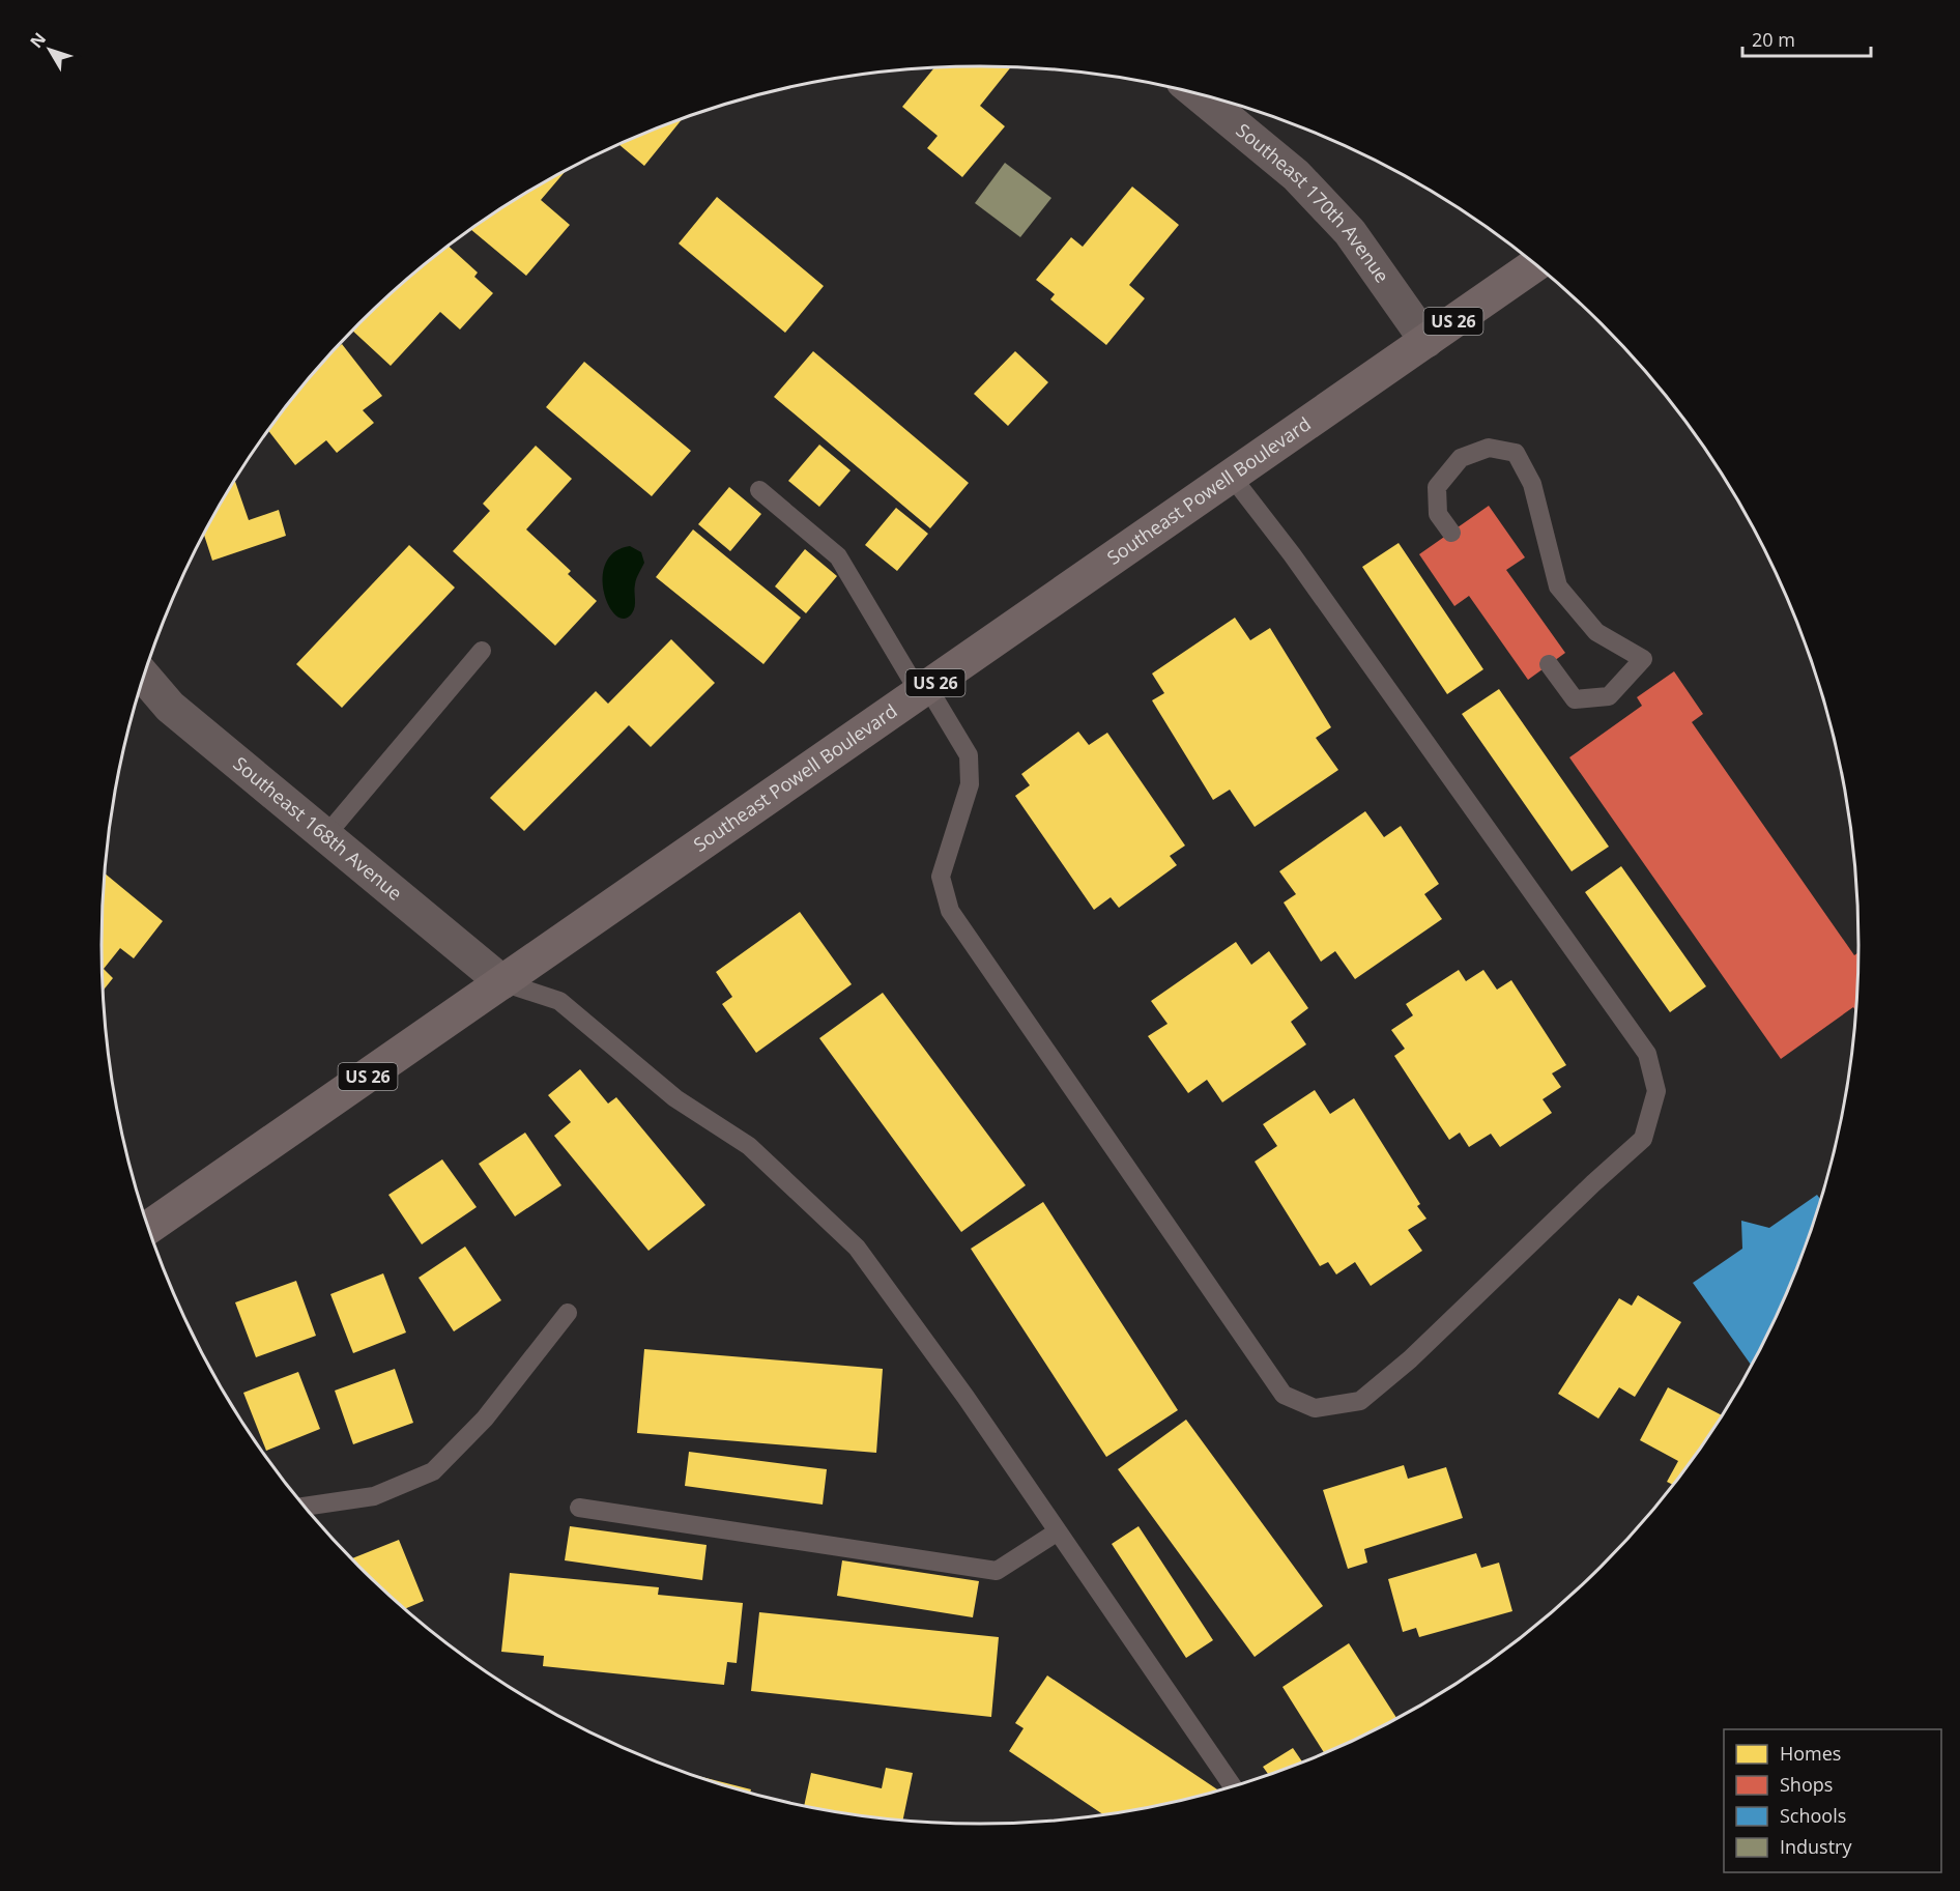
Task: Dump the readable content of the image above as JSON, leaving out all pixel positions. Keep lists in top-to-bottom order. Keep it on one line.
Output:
{"streets":{"main road":["US 26","Southeast Powell Boulevard"],"street":["Southeast 170th Avenue","Southeast 168th Avenue"]},"crossings":[["Southeast 170th Avenue","Southeast Powell Boulevard"],["Southeast Powell Boulevard","Southeast 168th Avenue"]],"legend":["Homes","Shops","Schools","Industry"],"scale_bar":"20 m","north":"top left"}
